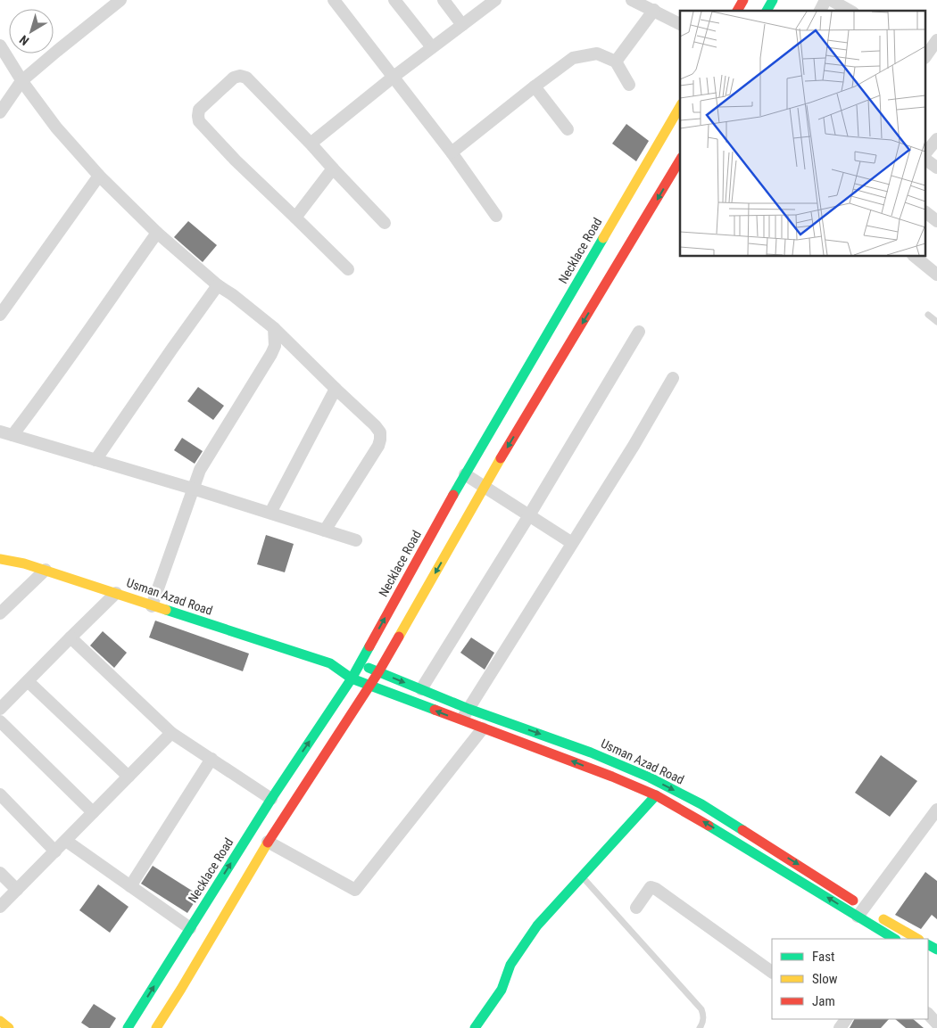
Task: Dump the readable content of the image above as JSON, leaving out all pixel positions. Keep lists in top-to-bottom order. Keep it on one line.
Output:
{"streets":{"main road":["Necklace Road","Usman Azad Road"]},"crossings":[["Necklace Road","Usman Azad Road"]],"legend":["Fast","Slow","Jam"],"north":"bottom left"}
